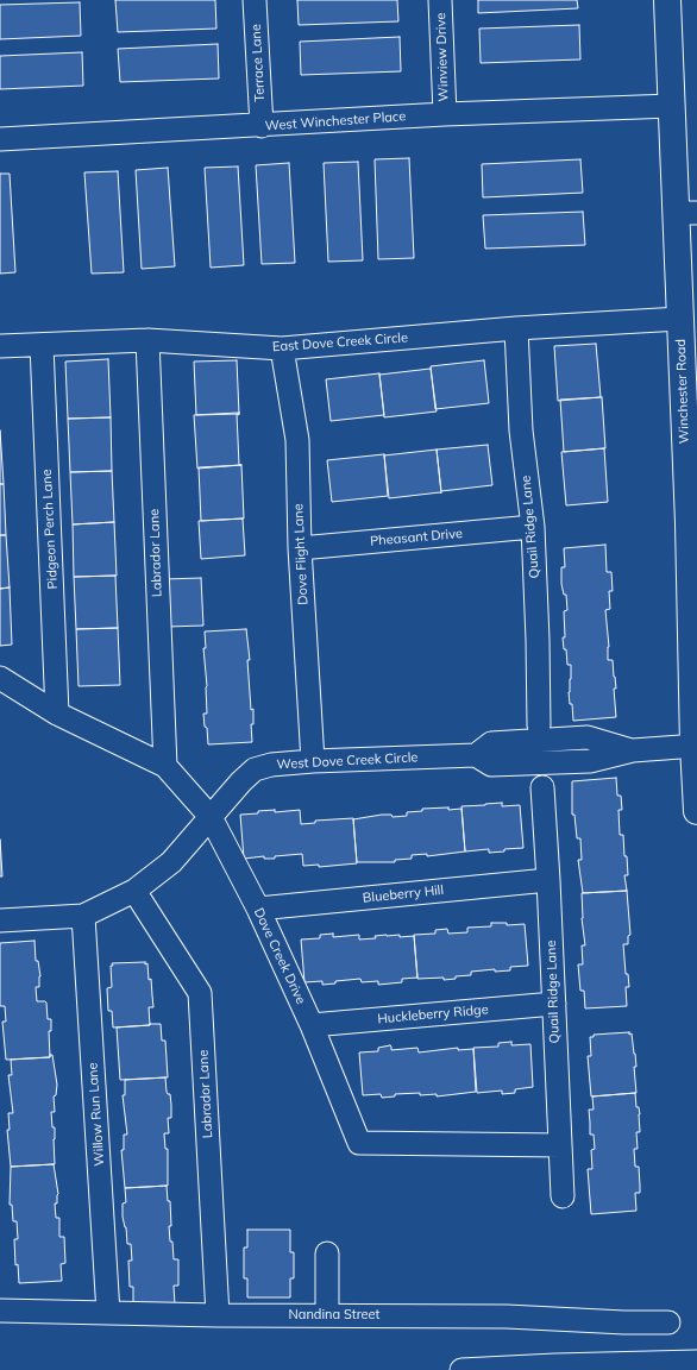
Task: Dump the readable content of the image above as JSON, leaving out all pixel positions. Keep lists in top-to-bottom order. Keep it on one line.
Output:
{"streets":{"main road":["Winchester Road"],"street":["Winview Drive","Terrace Lane","West Winchester Place","East Dove Creek Circle","Quail Ridge Lane","Pidgeon Perch Lane","Pheasant Drive","Labrador Lane","Dove Flight Lane","West Dove Creek Circle","Blueberry Hill","Dove Creek Drive","Huckleberry Ridge","Willow Run Lane","Nandina Street"]},"crossings":[["Winview Drive","West Winchester Place"],["Terrace Lane","West Winchester Place"],["West Winchester Place","Winchester Road"],["East Dove Creek Circle","Winchester Road"],["East Dove Creek Circle","Quail Ridge Lane"],["East Dove Creek Circle","Pidgeon Perch Lane"],["East Dove Creek Circle","Labrador Lane"],["East Dove Creek Circle","Dove Flight Lane"],["Winchester Road","West Dove Creek Circle"],["Quail Ridge Lane","Pheasant Drive"],["Quail Ridge Lane","West Dove Creek Circle"],["Quail Ridge Lane","Blueberry Hill"],["Quail Ridge Lane","Dove Creek Drive"],["Quail Ridge Lane","Huckleberry Ridge"],["Pheasant Drive","Dove Flight Lane"],["Labrador Lane","Nandina Street"],["Dove Flight Lane","West Dove Creek Circle"],["West Dove Creek Circle","Dove Creek Drive"],["Blueberry Hill","Dove Creek Drive"],["Dove Creek Drive","Huckleberry Ridge"],["Willow Run Lane","Nandina Street"]]}
